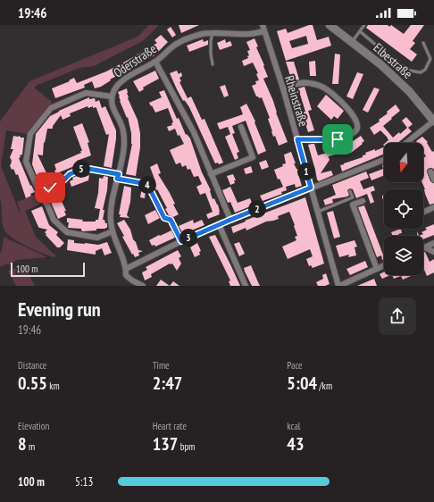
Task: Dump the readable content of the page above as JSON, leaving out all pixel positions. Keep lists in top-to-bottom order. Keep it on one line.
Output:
{"streets":{"main road":["Elbestraße"],"street":["Oderstraße","Rheinstraße"]},"crossings":[["Oderstraße","Rheinstraße"]],"scale_bar":"100 m","north":"bottom","page":{"status":"19:46","pins":["5","1","4","2","3"],"scale":"100 m","heading":["Evening run","19:46"],"stats":[["Distance","0.55 km"],["Time","2:47"],["Pace","5:04 /km"],["Elevation","8 m"],["Heart rate","137 bpm"],["kcal","43"]],"list":[{"name":"100 m","note":"5:13"}]}}
